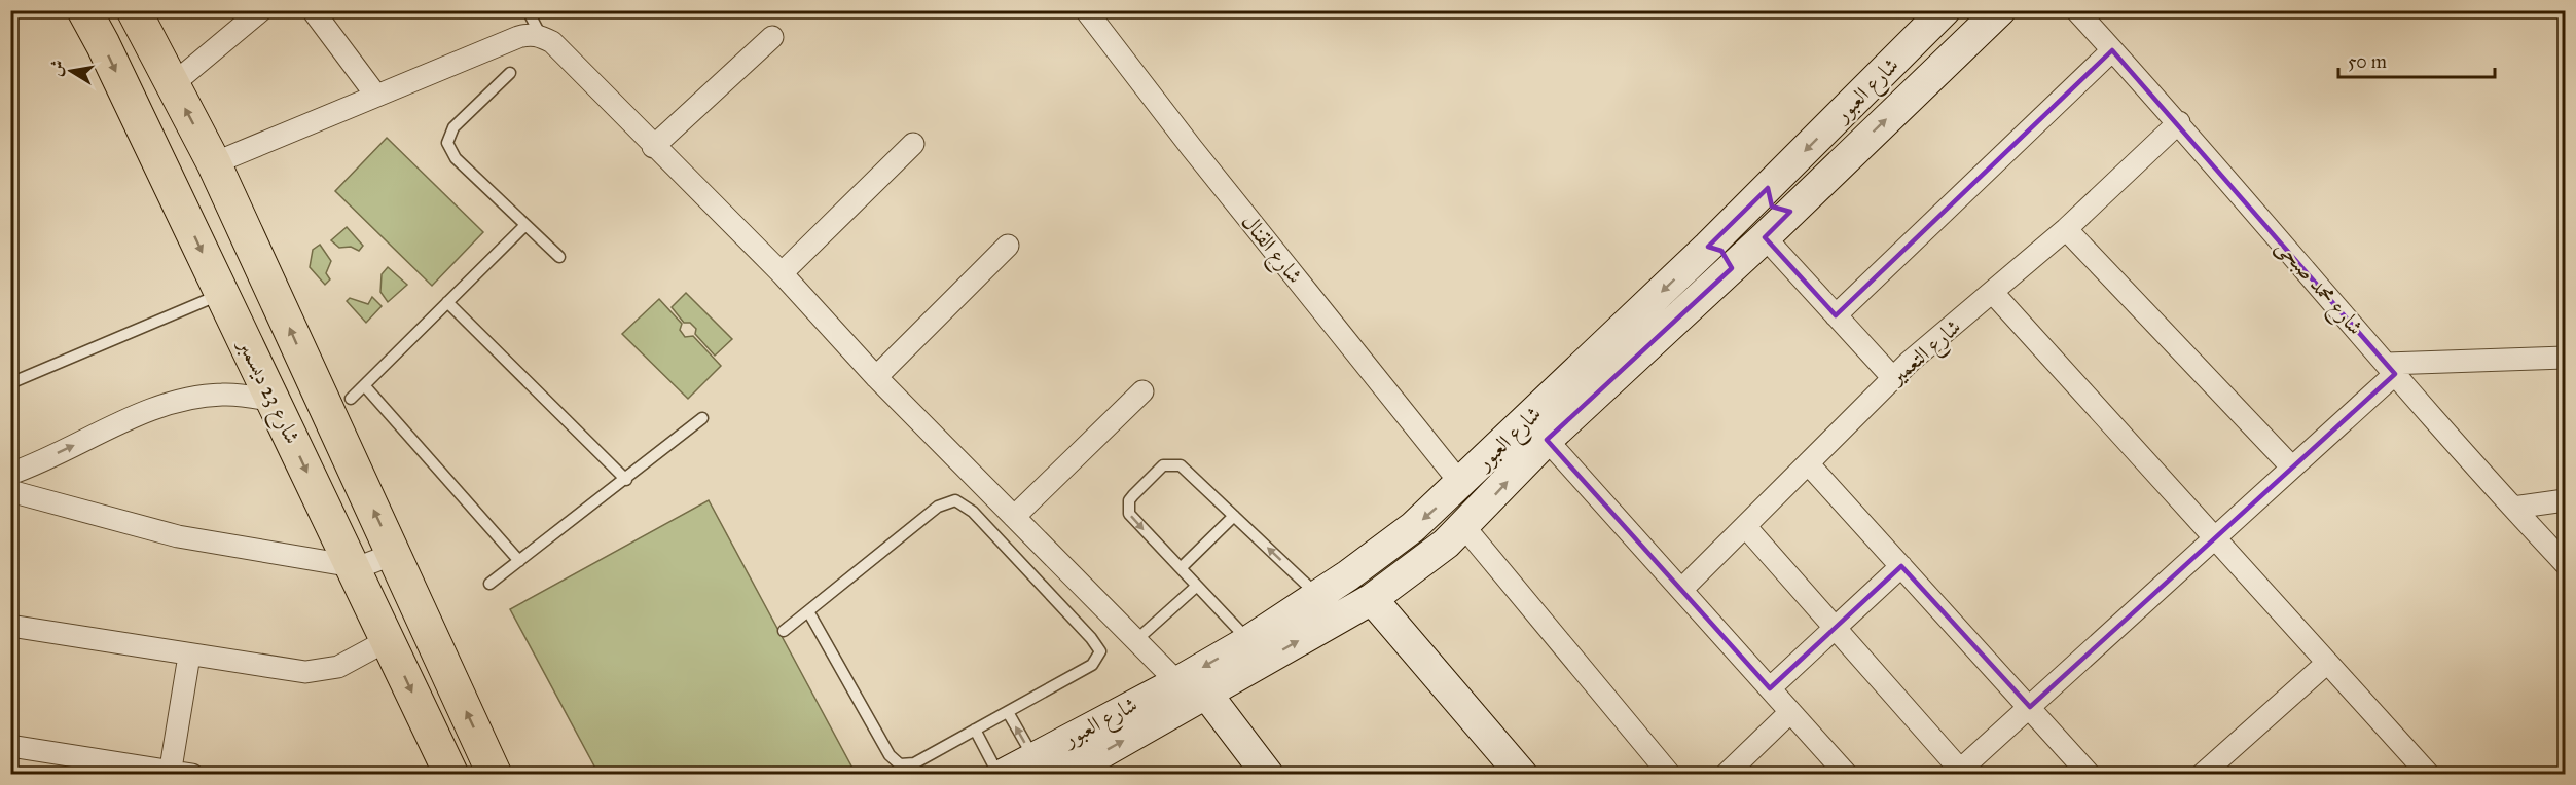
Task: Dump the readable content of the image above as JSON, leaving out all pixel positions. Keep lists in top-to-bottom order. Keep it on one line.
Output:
{"streets":{"main road":["شارع 23 ديسمبر"],"street":["شارع العبور","شارع القنال","شارع محمد صبحى","شارع التعمير"]},"crossings":[["شارع العبور","شارع القنال"],["شارع محمد صبحى","شارع التعمير"]],"scale_bar":"50 m","north":"left"}
